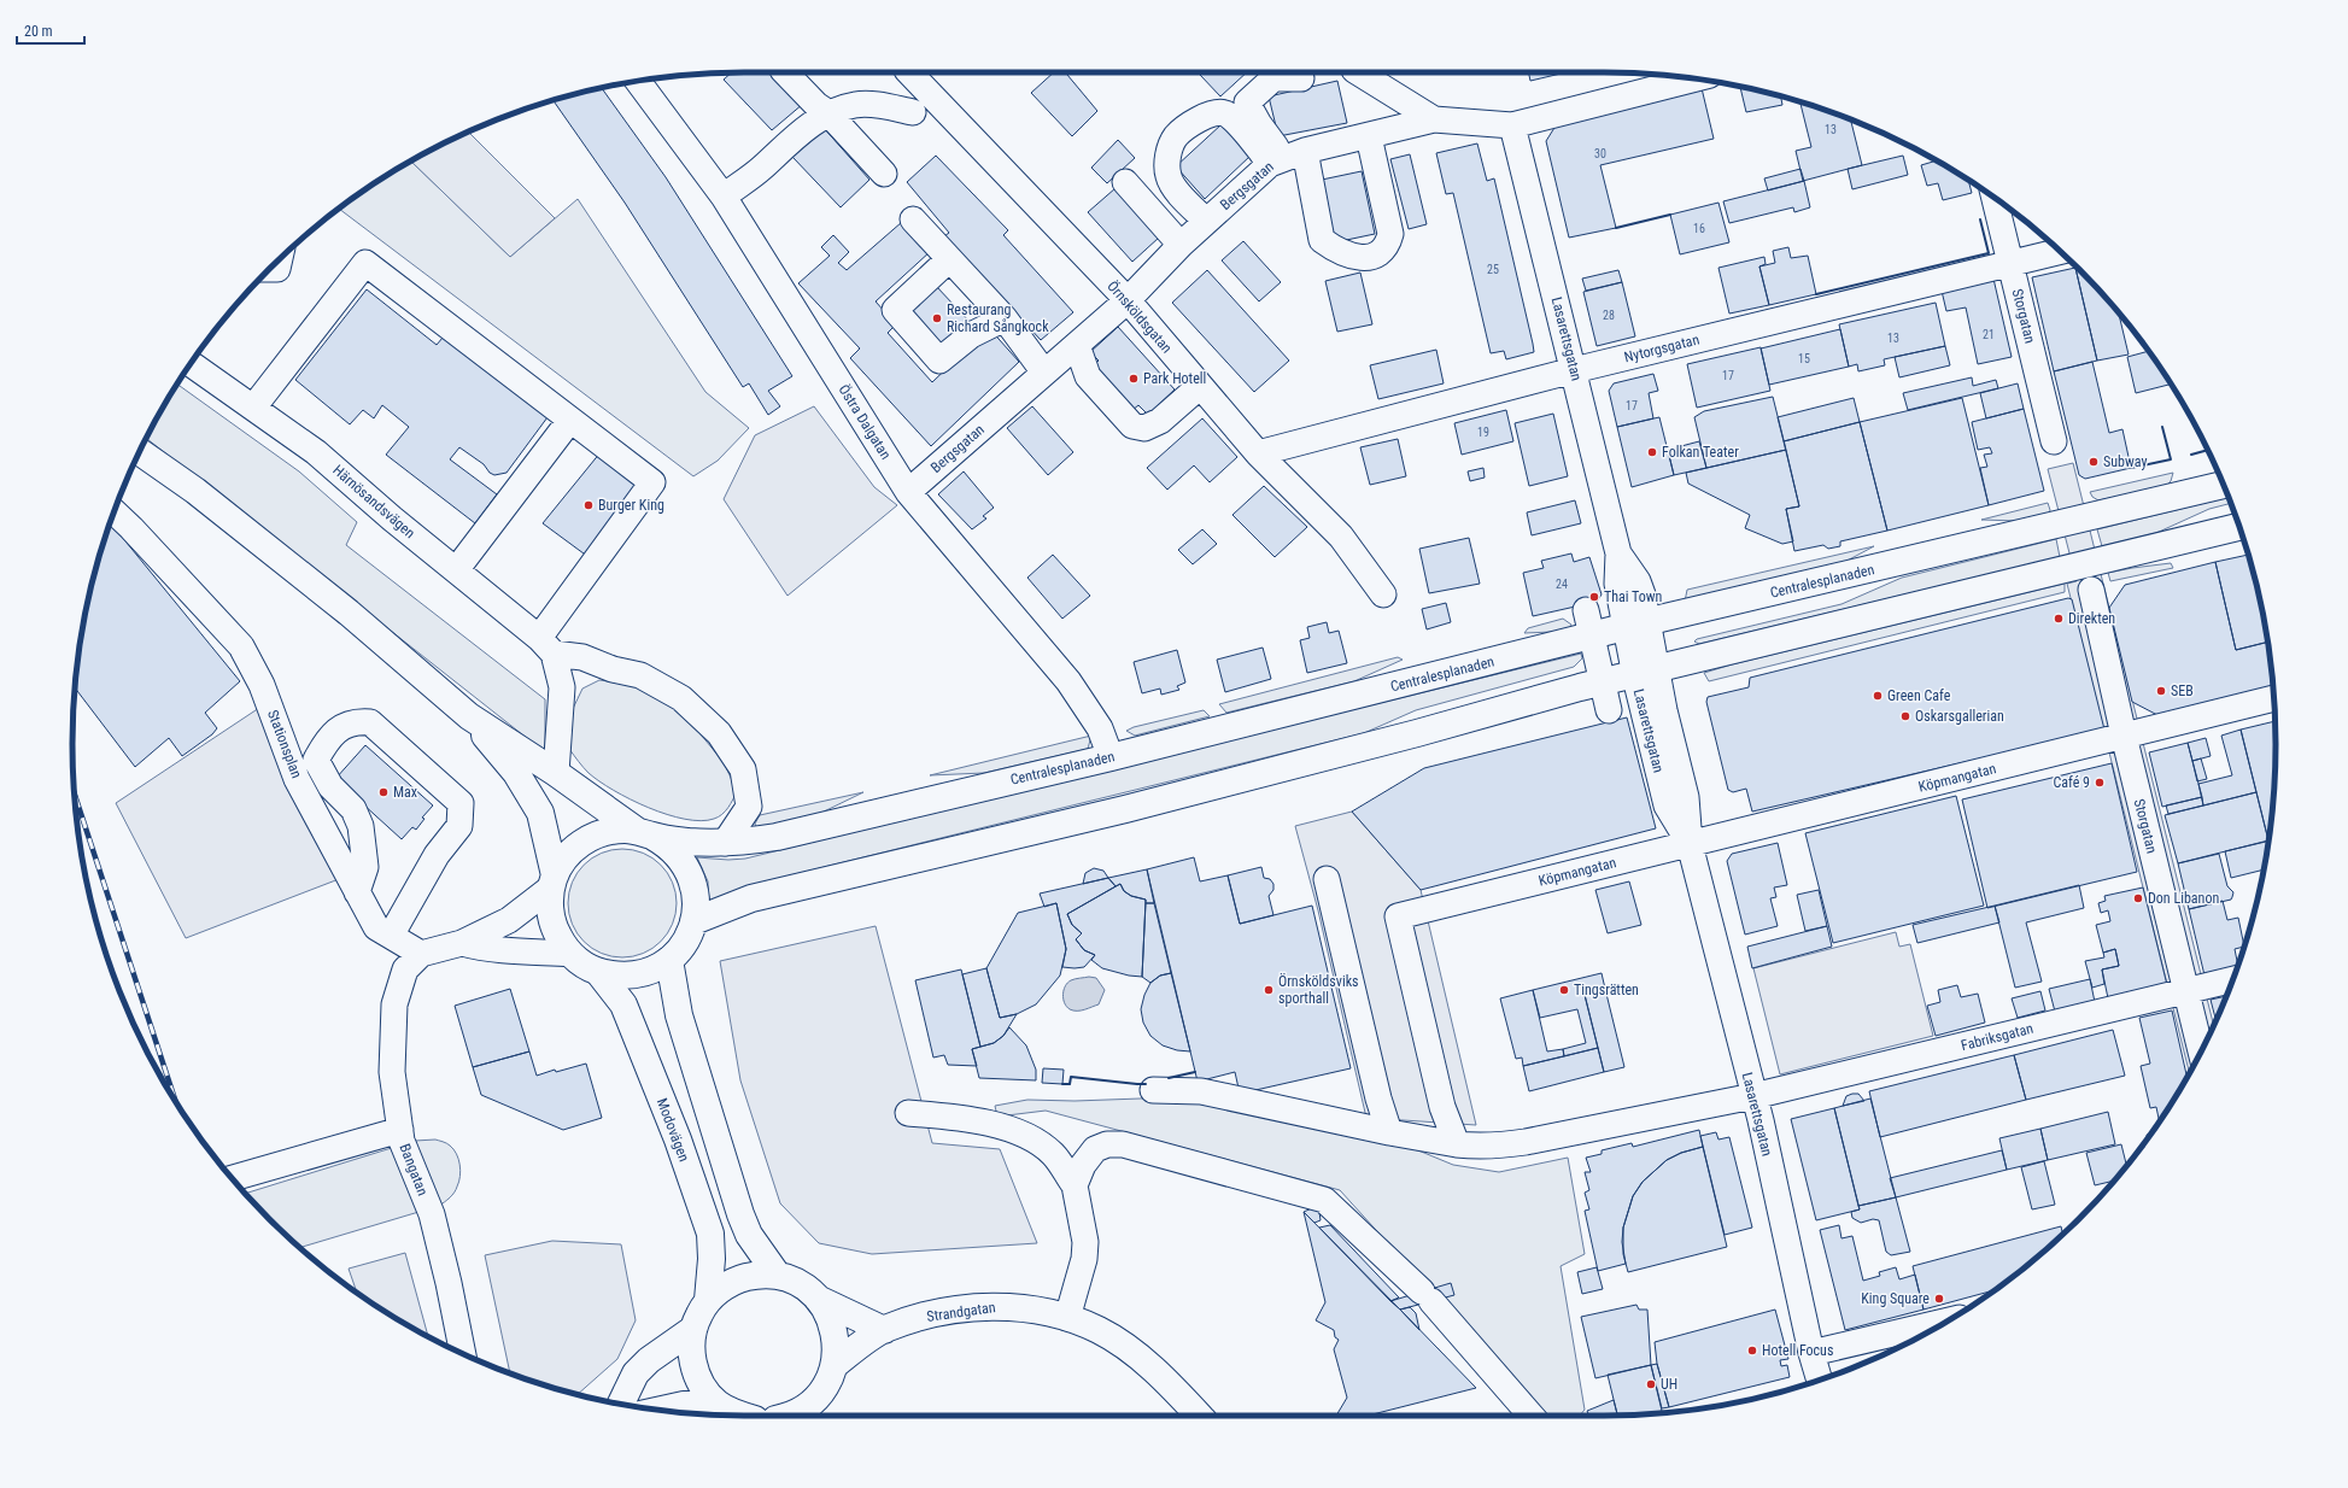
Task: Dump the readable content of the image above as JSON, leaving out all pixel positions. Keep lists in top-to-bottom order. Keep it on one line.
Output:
{"streets":{"main road":["Centralesplanaden","Modovägen","Strandgatan"],"street":["Bergsgatan","Storgatan","Örnsköldsgatan","Lasarettsgatan","Nytorgsgatan","Östra Dalgatan","Härnösandsvägen","Stationsplan","Köpmangatan","Fabriksgatan","Bangatan"]},"crossings":[["Bergsgatan","Örnsköldsgatan"],["Bergsgatan","Lasarettsgatan"],["Bergsgatan","Östra Dalgatan"],["Storgatan","Nytorgsgatan"],["Storgatan","Köpmangatan"],["Storgatan","Fabriksgatan"],["Örnsköldsgatan","Nytorgsgatan"],["Lasarettsgatan","Nytorgsgatan"],["Lasarettsgatan","Centralesplanaden"],["Lasarettsgatan","Köpmangatan"],["Lasarettsgatan","Fabriksgatan"],["Östra Dalgatan","Centralesplanaden"],["Centralesplanaden","Modovägen"],["Stationsplan","Bangatan"]],"places":["Restaurang Richard Sångkock","Park Hotell","Folkan Teater","Subway","Burger King","Thai Town","Direkten","SEB","Green Cafe","Oskarsgallerian","Café 9","Max","Don Libanon","Örnsköldsviks sporthall","Tingsrätten","King Square","Hotell Focus","UH"],"house_numbers":["13","30","16","25","28","21","13","15","17","17","19","24"],"scale_bar":"20 m"}
